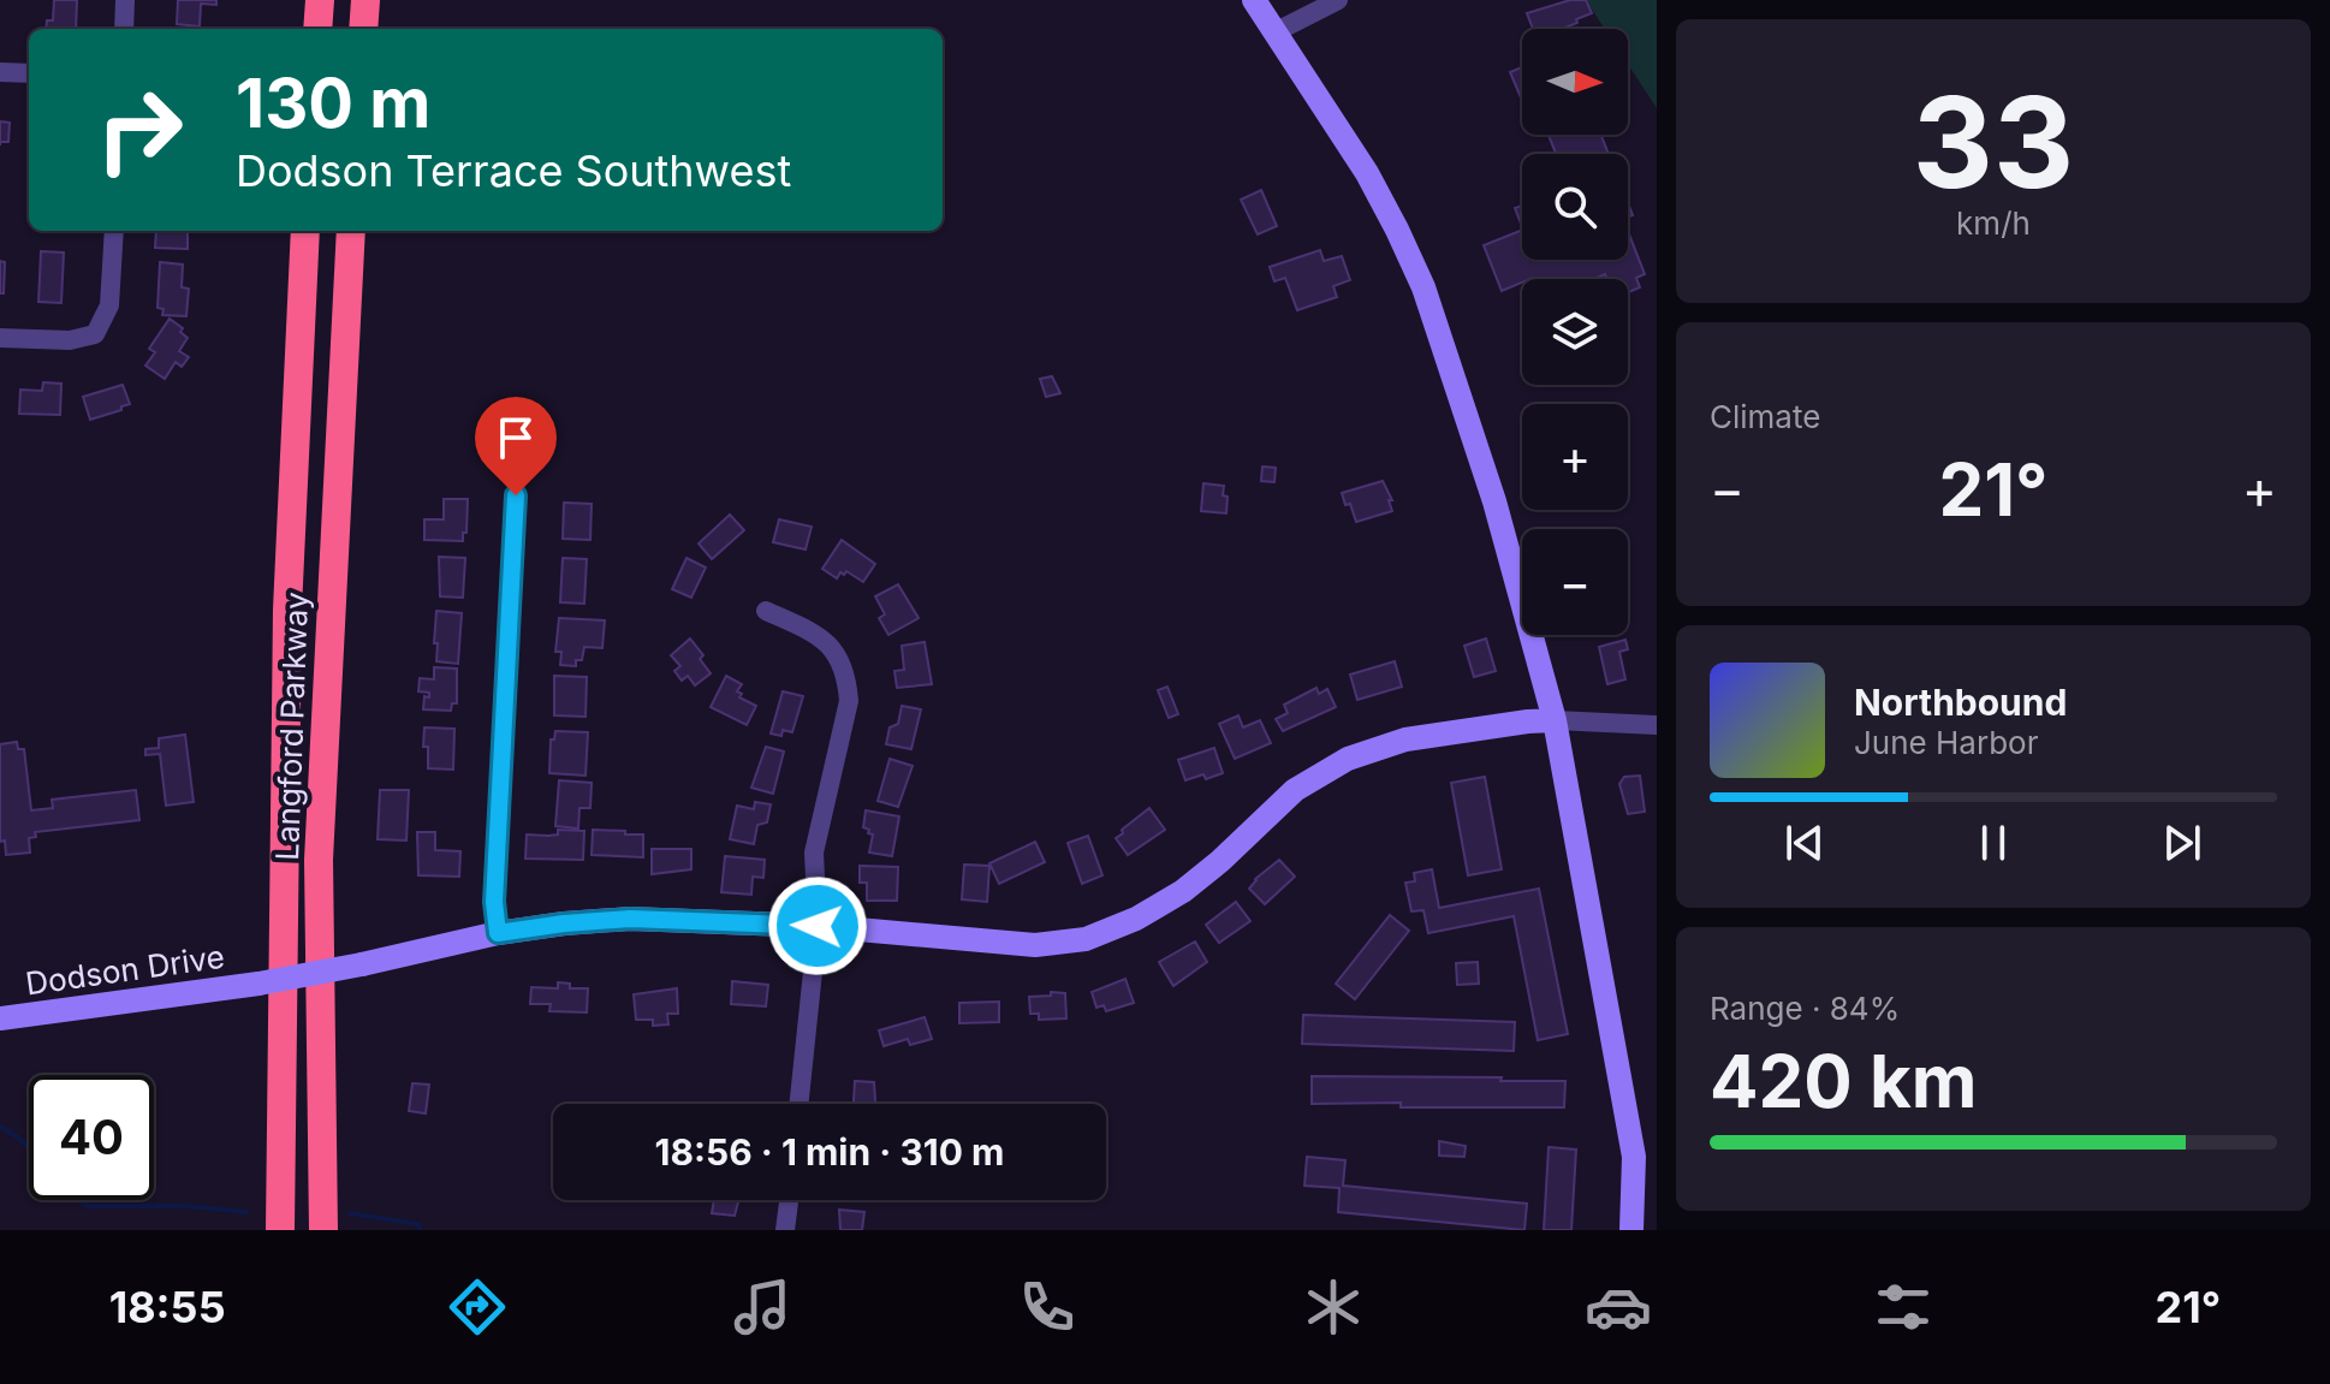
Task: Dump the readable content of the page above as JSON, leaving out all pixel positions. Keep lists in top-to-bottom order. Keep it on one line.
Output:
{"streets":{"highway":["Langford Parkway"],"street":["Dodson Drive"]},"north":"right","page":{"tile":[["33","km/h"],"Climate",["Range · 84%","420 km"]],"map_buttons":["+","−"],"turn":["130 m","Dodson Terrace Southwest"],"heat":["−","21°","+"],"song":["Northbound","June Harbor"],"limit":"40","trip":"18:56 · 1 min · 310 m","tabs":["18:55","21°"]}}
